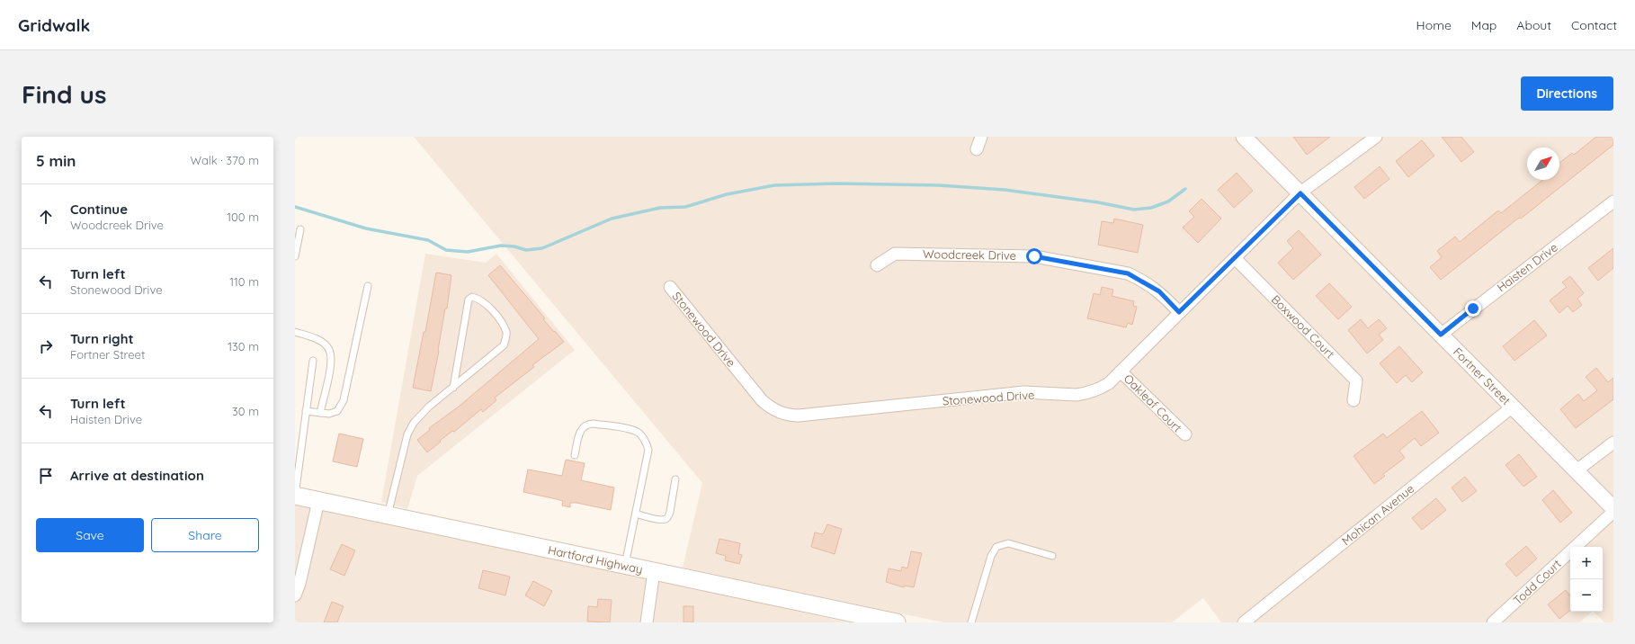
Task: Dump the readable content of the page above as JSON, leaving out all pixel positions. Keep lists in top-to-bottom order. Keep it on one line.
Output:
{"streets":{"main road":["Hartford Highway"],"street":["Woodcreek Drive","Haisten Drive","Boxwood Court","Stonewood Drive","Fortner Street","Oakleaf Court","Mohican Avenue","Todd Court"]},"crossings":[["Woodcreek Drive","Stonewood Drive"],["Haisten Drive","Fortner Street"],["Boxwood Court","Stonewood Drive"],["Stonewood Drive","Fortner Street"],["Stonewood Drive","Oakleaf Court"],["Fortner Street","Mohican Avenue"]],"north":"top right","page":{"header":"Gridwalk","nav":["Home","Map","About","Contact"],"buttons":["Directions",["Save","Share"]],"title":"Find us","heading":["5 min","Walk · 370 m"],"list":[["Continue","Woodcreek Drive","100 m"],["Turn left","Stonewood Drive","110 m"],["Turn right","Fortner Street","130 m"],["Turn left","Haisten Drive","30 m"],"Arrive at destination"],"map_buttons":["+","−"]}}
